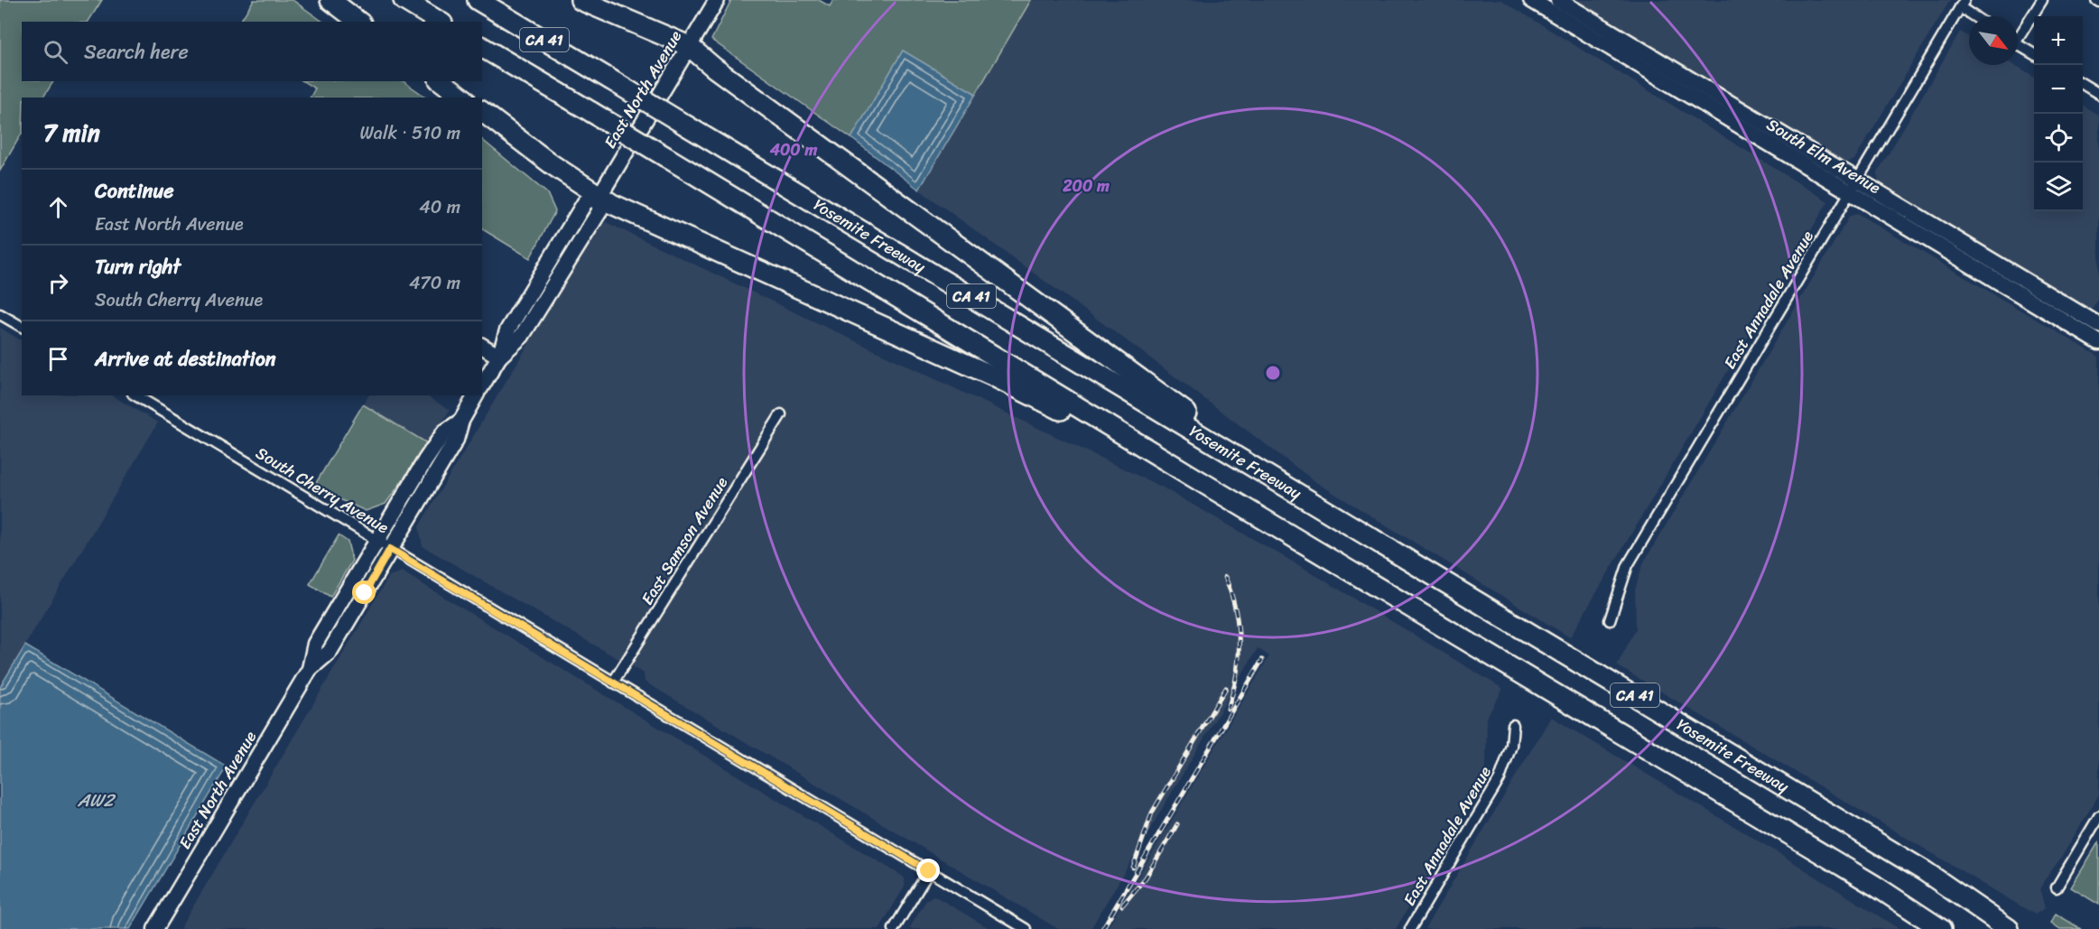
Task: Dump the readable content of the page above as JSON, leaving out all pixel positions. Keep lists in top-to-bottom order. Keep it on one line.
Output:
{"streets":{"highway":["CA 41","Yosemite Freeway"],"street":["East North Avenue","South Elm Avenue","East Annadale Avenue","South Cherry Avenue","East Samson Avenue"]},"crossings":[["East North Avenue","South Cherry Avenue"],["South Elm Avenue","East Annadale Avenue"],["South Cherry Avenue","East Samson Avenue"]],"water":["AW2"],"north":"bottom right","page":{"map_buttons":["+","−"],"search":"Search here","heading":["7 min","Walk · 510 m"],"list":[["Continue","East North Avenue","40 m"],["Turn right","South Cherry Avenue","470 m"],"Arrive at destination"]},"rings":["400 m","200 m"]}
